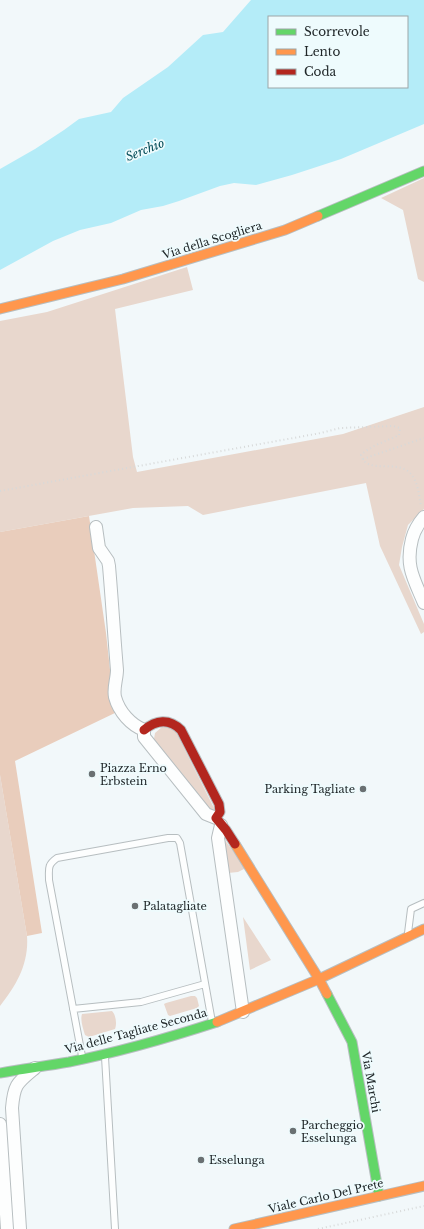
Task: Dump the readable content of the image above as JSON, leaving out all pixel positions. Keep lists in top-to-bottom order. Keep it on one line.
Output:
{"streets":{"street":["Via della Scogliera","Via delle Tagliate Seconda","Via Marchi","Viale Carlo Del Prete"]},"crossings":[["Via delle Tagliate Seconda","Via Marchi"],["Via Marchi","Viale Carlo Del Prete"]],"water":["Serchio"],"places":["Piazza Erno Erbstein","Parking Tagliate","Palatagliate","Parcheggio Esselunga","Esselunga"],"legend":["Scorrevole","Lento","Coda"]}
